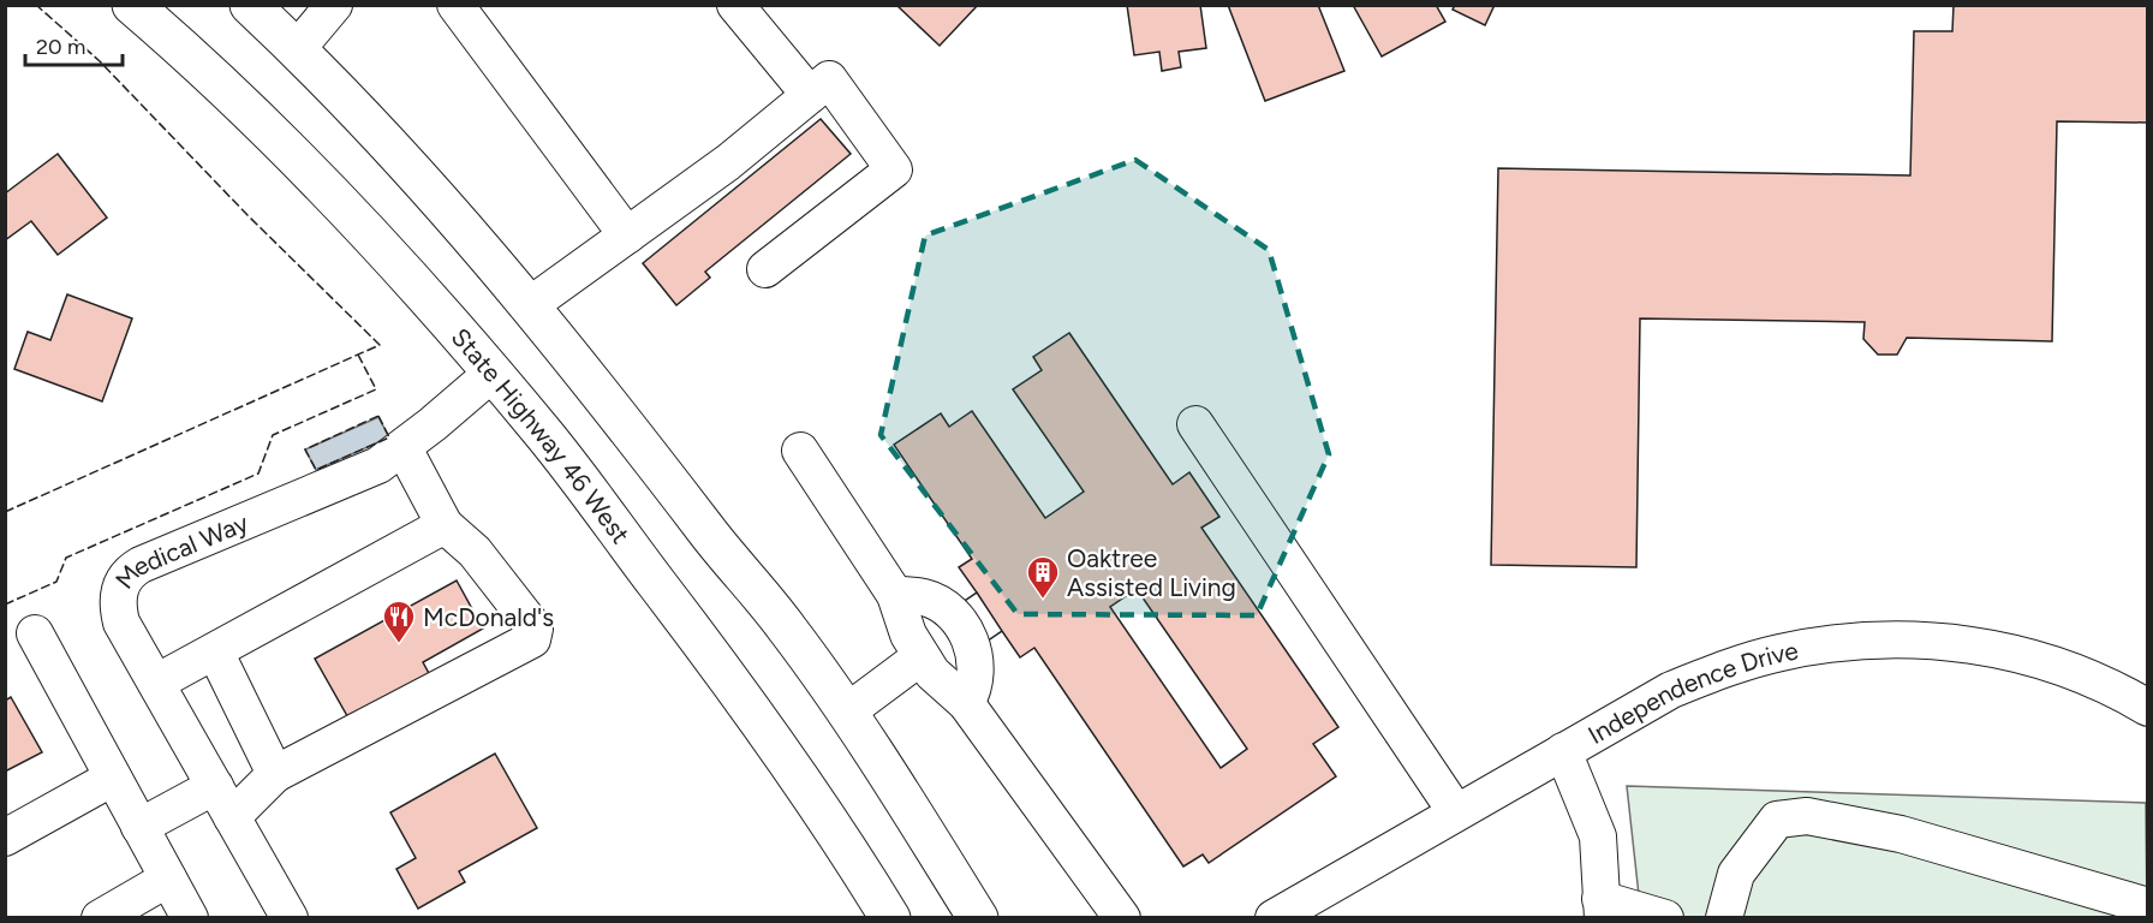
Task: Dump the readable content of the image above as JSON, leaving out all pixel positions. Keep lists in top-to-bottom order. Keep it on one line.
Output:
{"streets":{"main road":["State Highway 46 West"],"street":["Medical Way","Independence Drive"]},"crossings":[["State Highway 46 West","Medical Way"]],"places":{"building":["Oaktree Assisted Living"],"restaurant":["McDonald's"]},"scale_bar":"20 m"}
